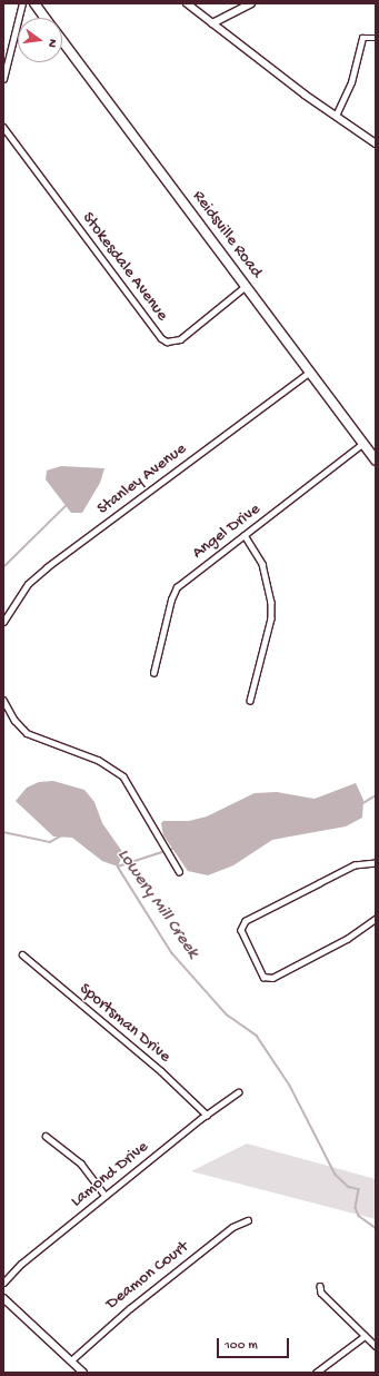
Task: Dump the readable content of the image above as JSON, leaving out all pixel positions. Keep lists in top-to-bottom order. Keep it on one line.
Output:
{"streets":{"highway":["Reidsville Road"],"street":["Stokesdale Avenue","Stanley Avenue","Angel Drive","Sportsman Drive","Lamond Drive","Deamon Court"]},"crossings":[["Reidsville Road","Stokesdale Avenue"],["Reidsville Road","Stanley Avenue"],["Reidsville Road","Angel Drive"],["Sportsman Drive","Lamond Drive"]],"water":["Lowery Mill Creek"],"scale_bar":"100 m","north":"right"}
